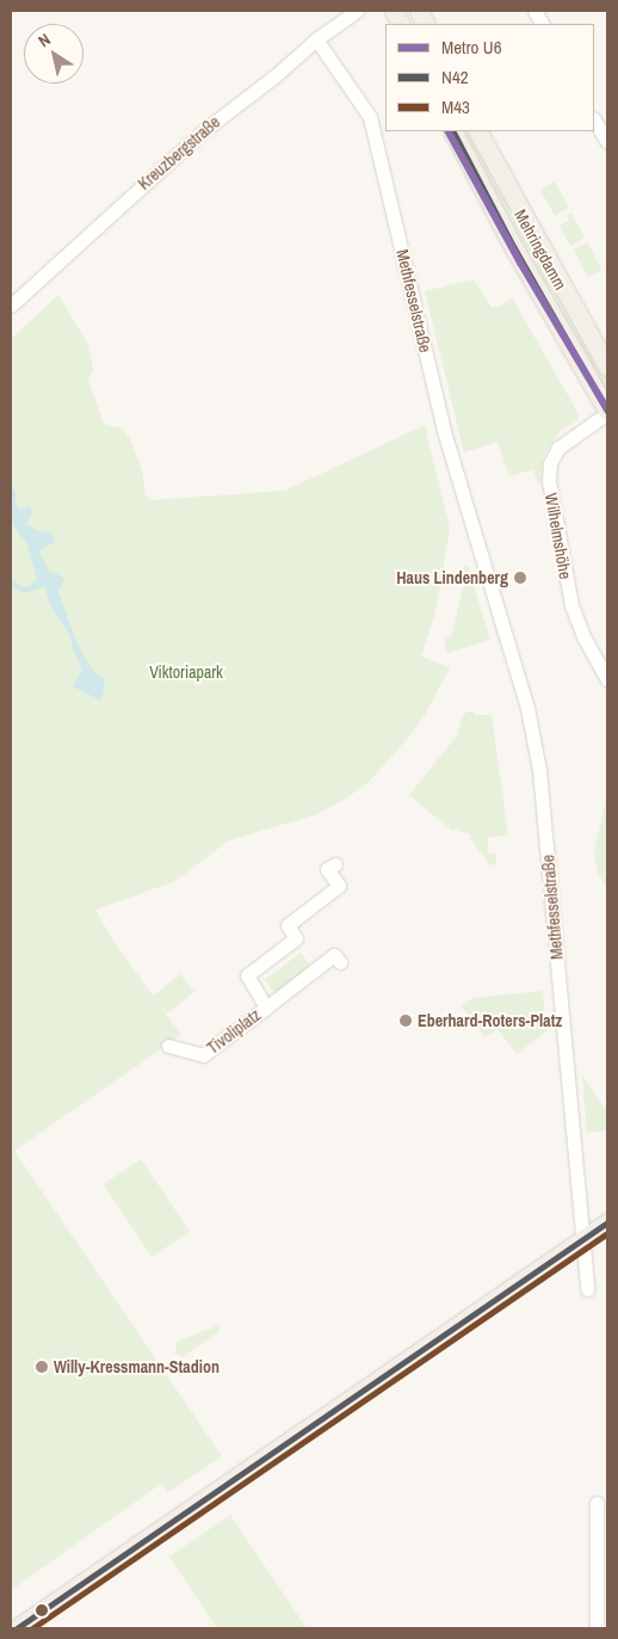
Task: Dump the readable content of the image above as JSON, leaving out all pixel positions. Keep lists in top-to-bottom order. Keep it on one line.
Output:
{"streets":{"main road":["Mehringdamm"],"street":["Kreuzbergstraße","Methfesselstraße","Wilhelmshöhe","Tivoliplatz"]},"crossings":[["Kreuzbergstraße","Methfesselstraße"],["Mehringdamm","Wilhelmshöhe"]],"parks":["Viktoriapark"],"places":["Haus Lindenberg","Eberhard-Roters-Platz","Willy-Kressmann-Stadion"],"lines":["metro line U6","transit line N42","transit line M43"],"legend":["Metro U6","N42","M43"],"north":"top left"}
